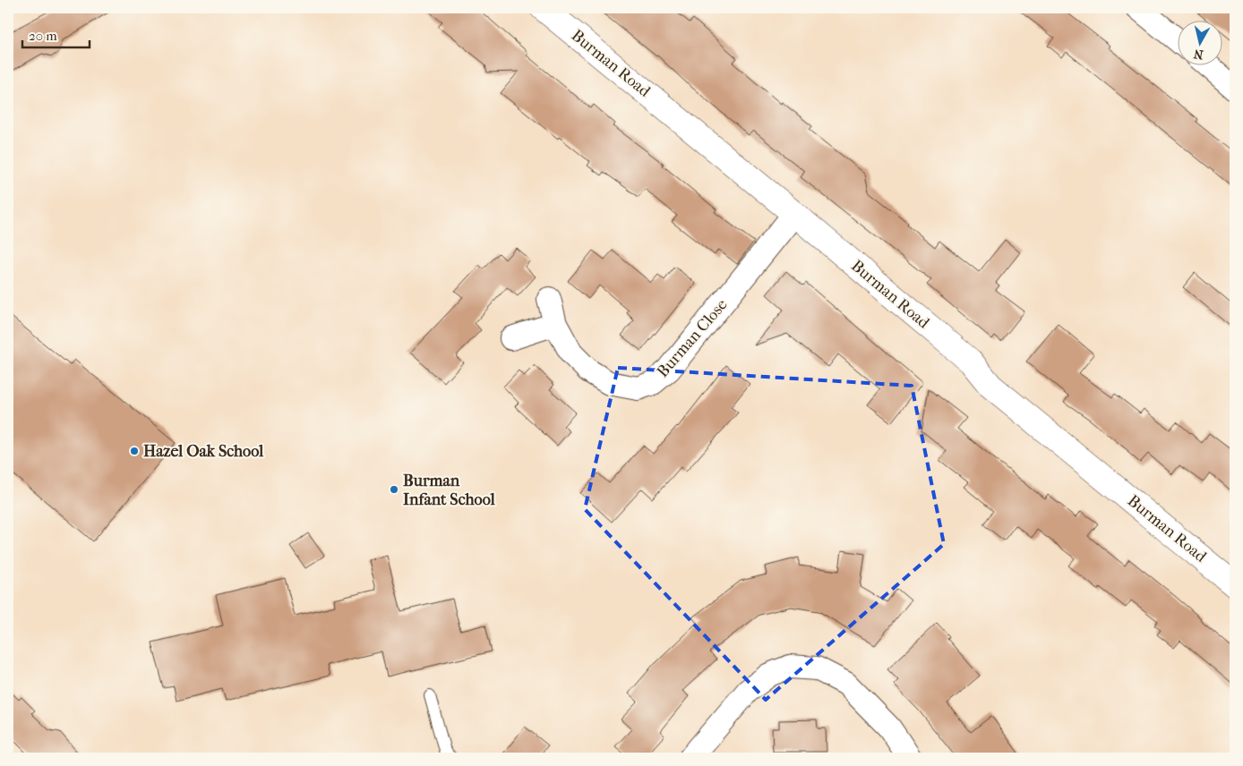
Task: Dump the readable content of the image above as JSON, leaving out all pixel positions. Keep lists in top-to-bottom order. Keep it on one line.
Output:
{"streets":{"street":["Burman Road","Burman Close"]},"crossings":[["Burman Road","Burman Close"]],"places":["Hazel Oak School","Burman Infant School"],"scale_bar":"20 m","north":"bottom"}
